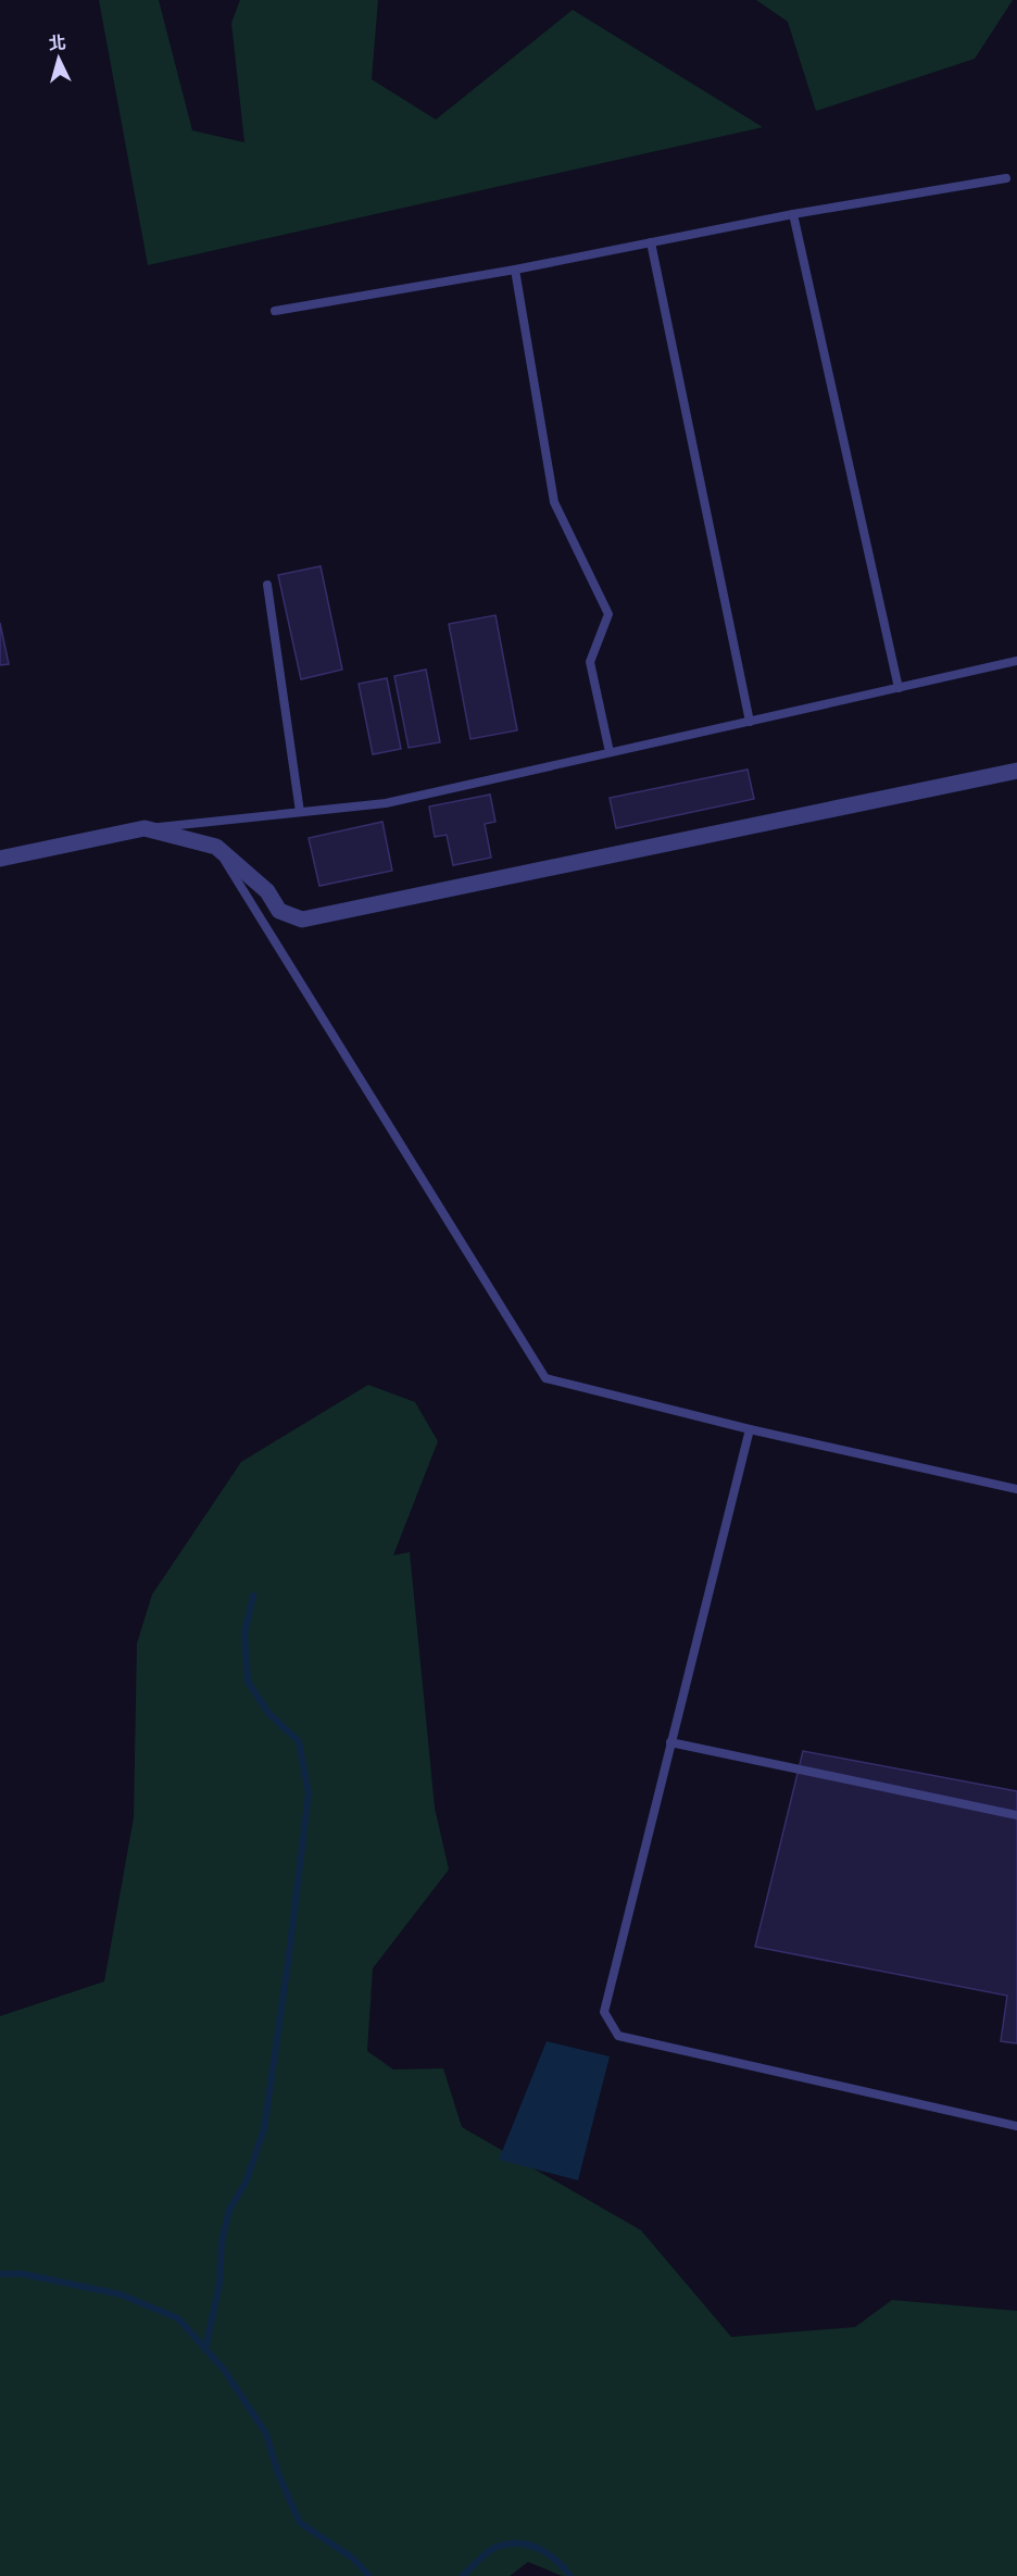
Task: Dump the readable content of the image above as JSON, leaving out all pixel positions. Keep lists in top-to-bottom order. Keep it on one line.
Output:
{"north":"top"}
